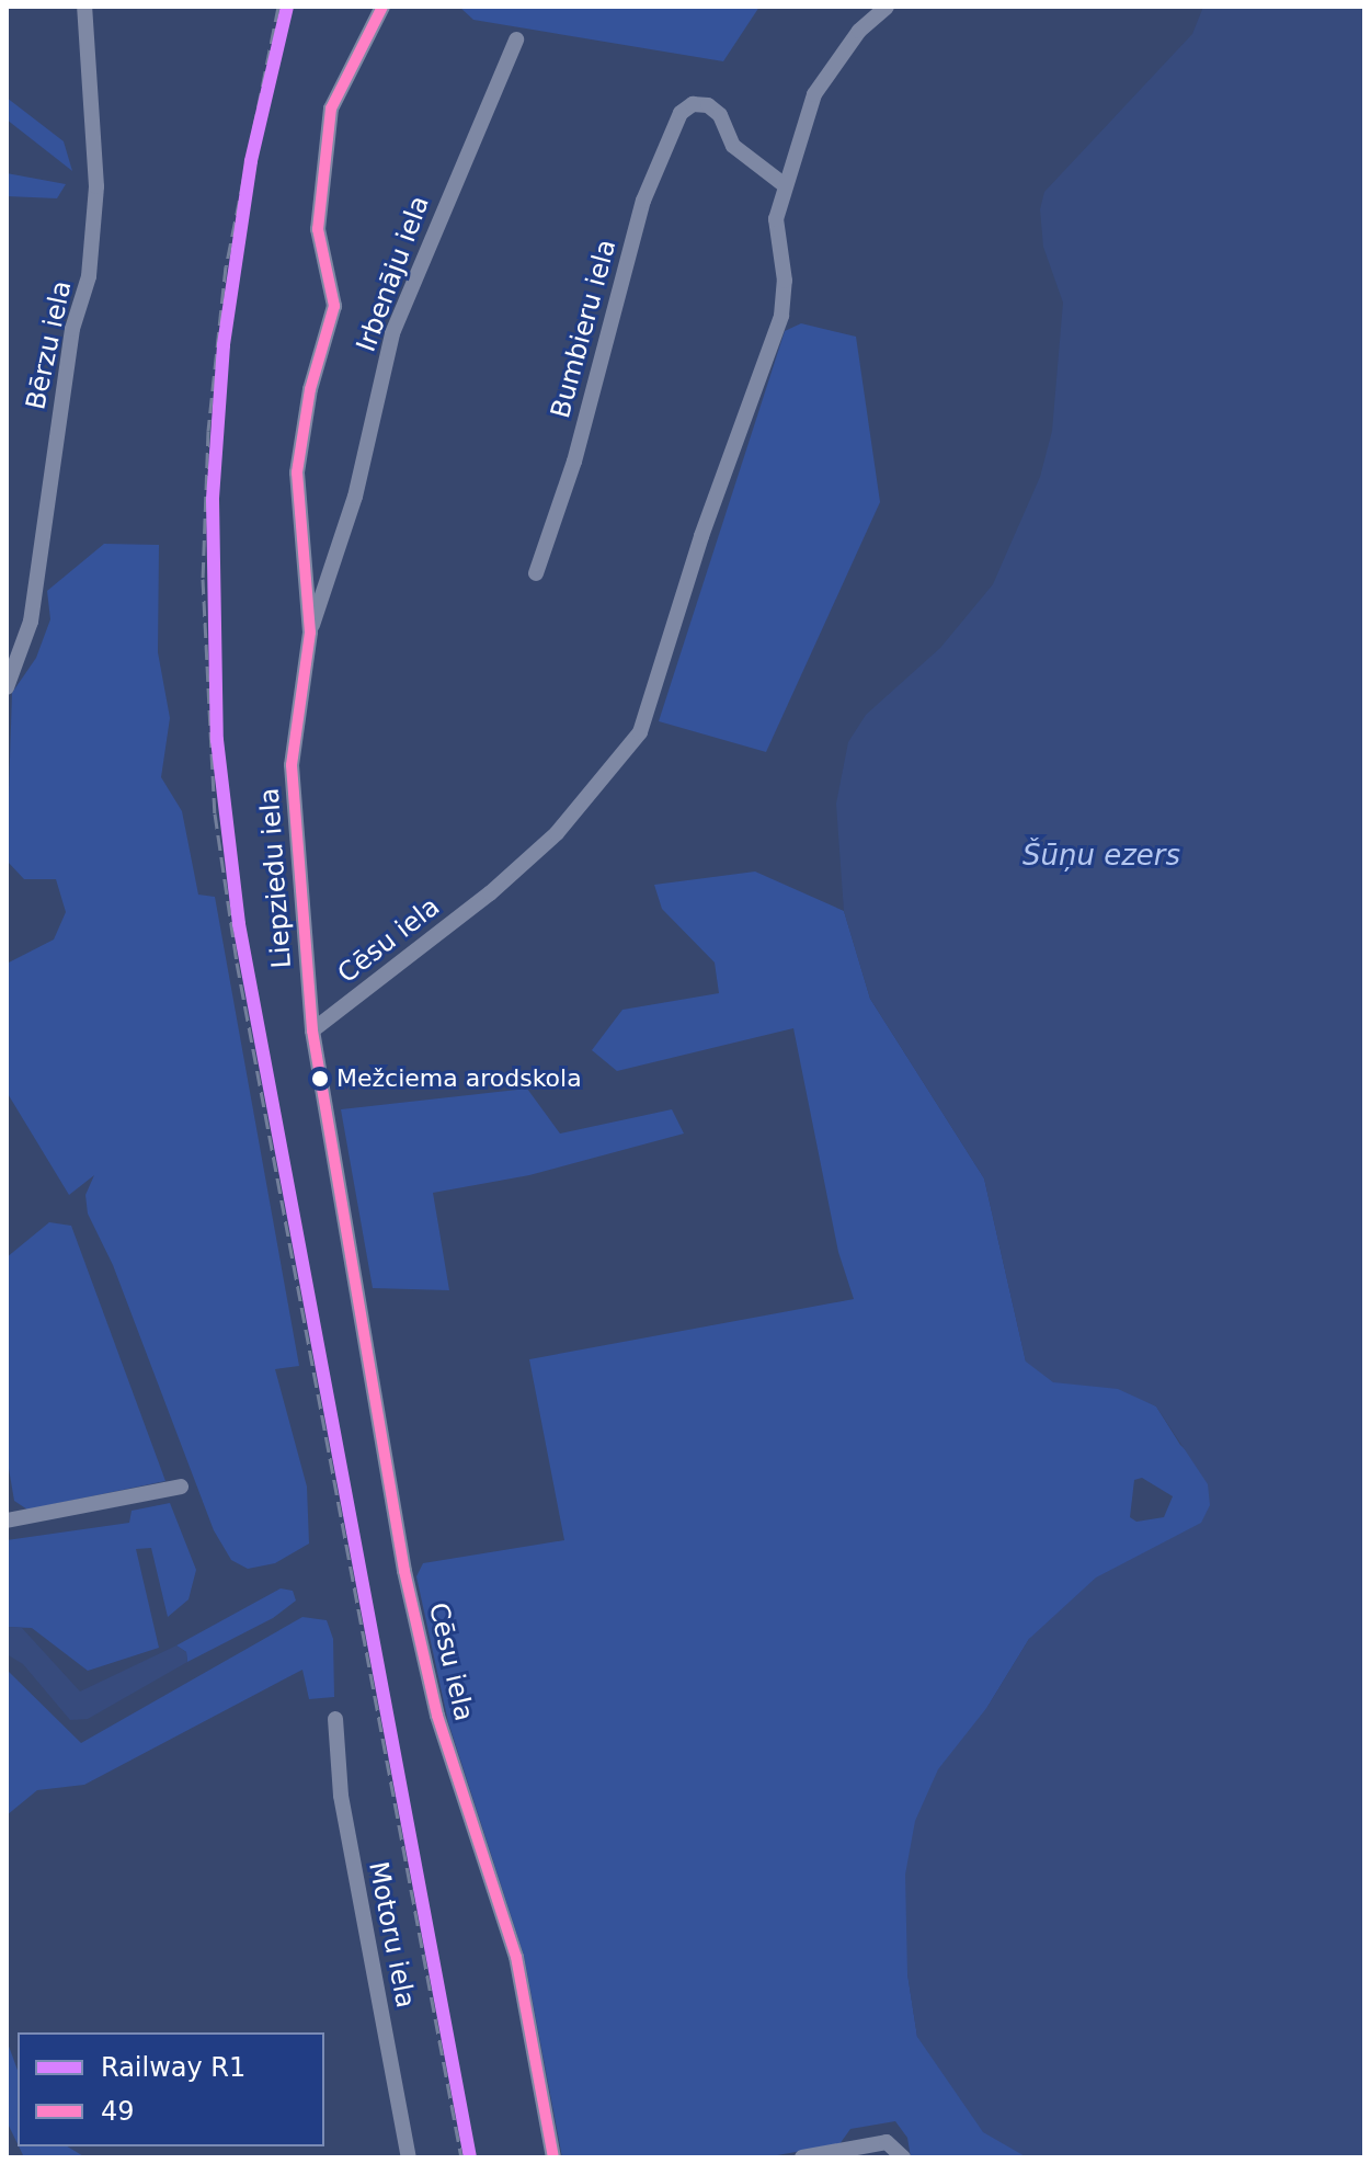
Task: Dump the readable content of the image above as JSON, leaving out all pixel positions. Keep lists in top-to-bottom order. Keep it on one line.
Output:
{"streets":{"street":["Irbenāju iela","Bumbieru iela","Bērzu iela","Liepziedu iela","Cēsu iela","Motoru iela"]},"crossings":[["Irbenāju iela","Liepziedu iela"],["Bumbieru iela","Cēsu iela"],["Liepziedu iela","Cēsu iela"]],"water":["Šūņu ezers"],"places":["Mežciema arodskola"],"lines":["rail line R1","transit line 49"],"legend":["Railway R1","49"]}
